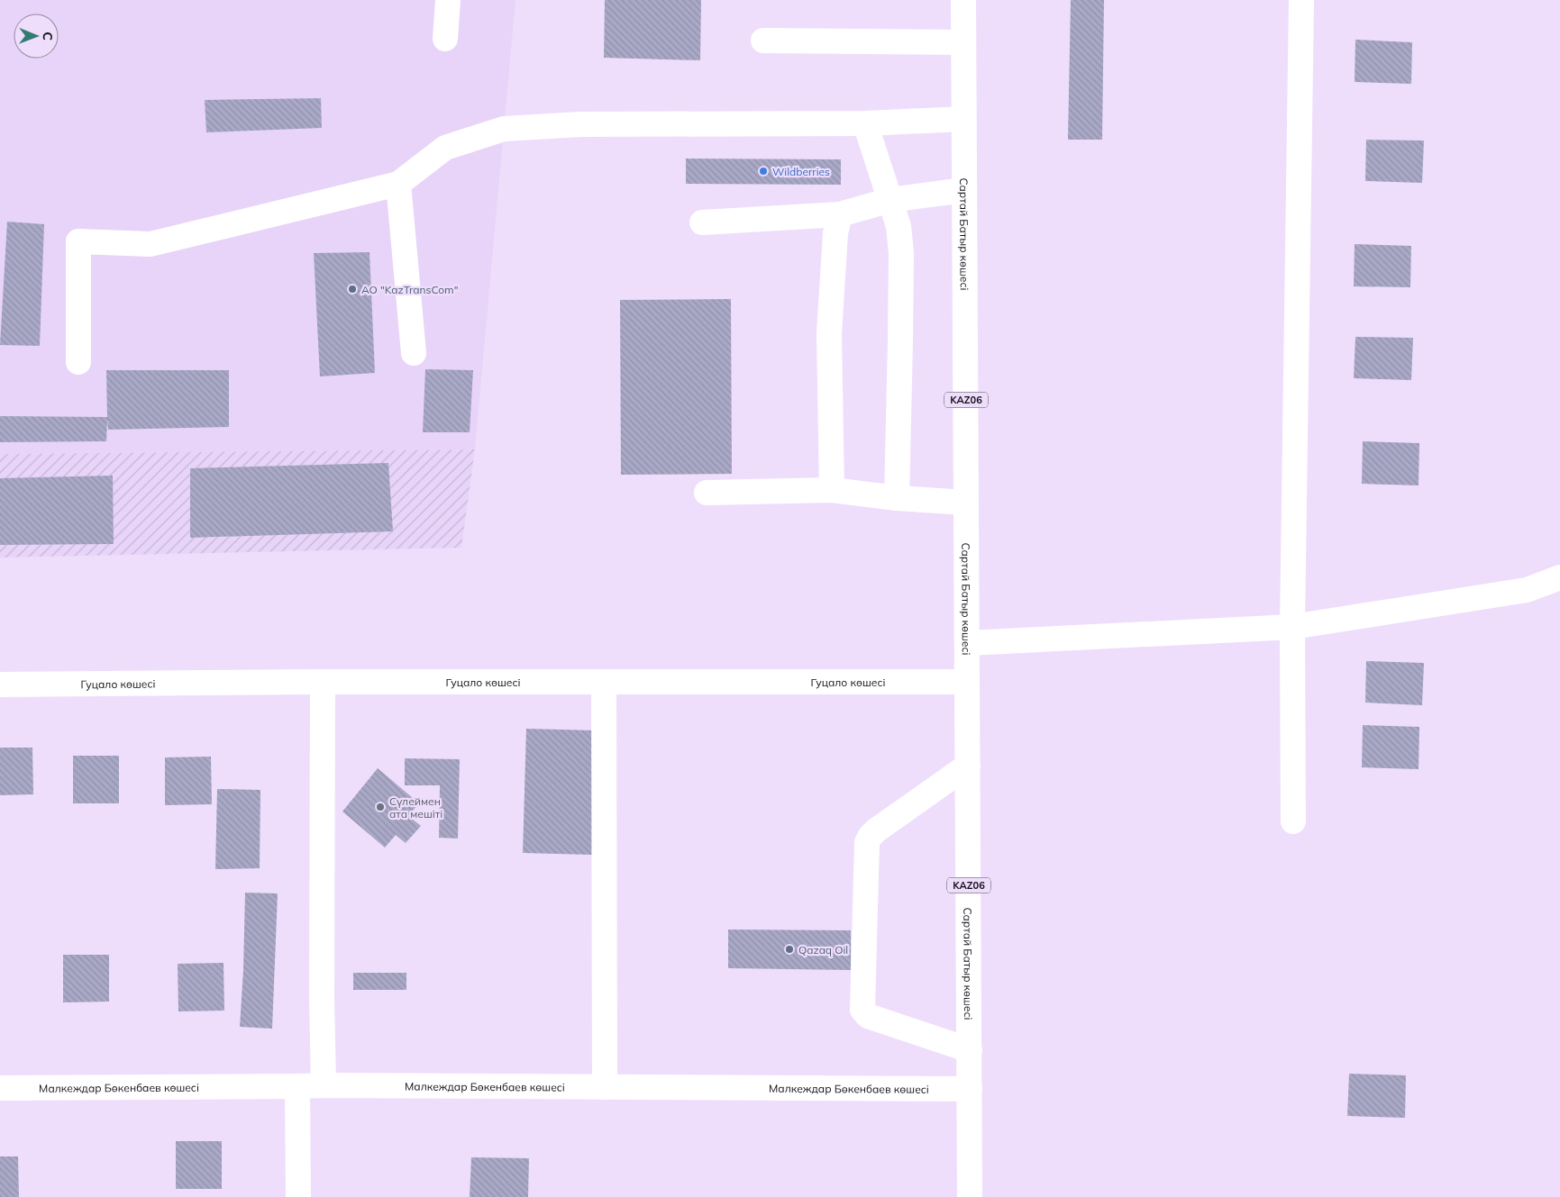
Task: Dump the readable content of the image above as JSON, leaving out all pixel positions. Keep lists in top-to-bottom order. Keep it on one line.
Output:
{"streets":{"main road":["Сартай Батыр көшесі","KАZ06","Гуцало көшесі","Малкеждар Бөкенбаев көшесі"]},"crossings":[["Сартай Батыр көшесі","Гуцало көшесі"],["Сартай Батыр көшесі","Малкеждар Бөкенбаев көшесі"]],"places":["Wildberries","АО \"KazTransCom\"","Сүлеймен ата мешіті","Qazaq Oil"],"north":"right"}
